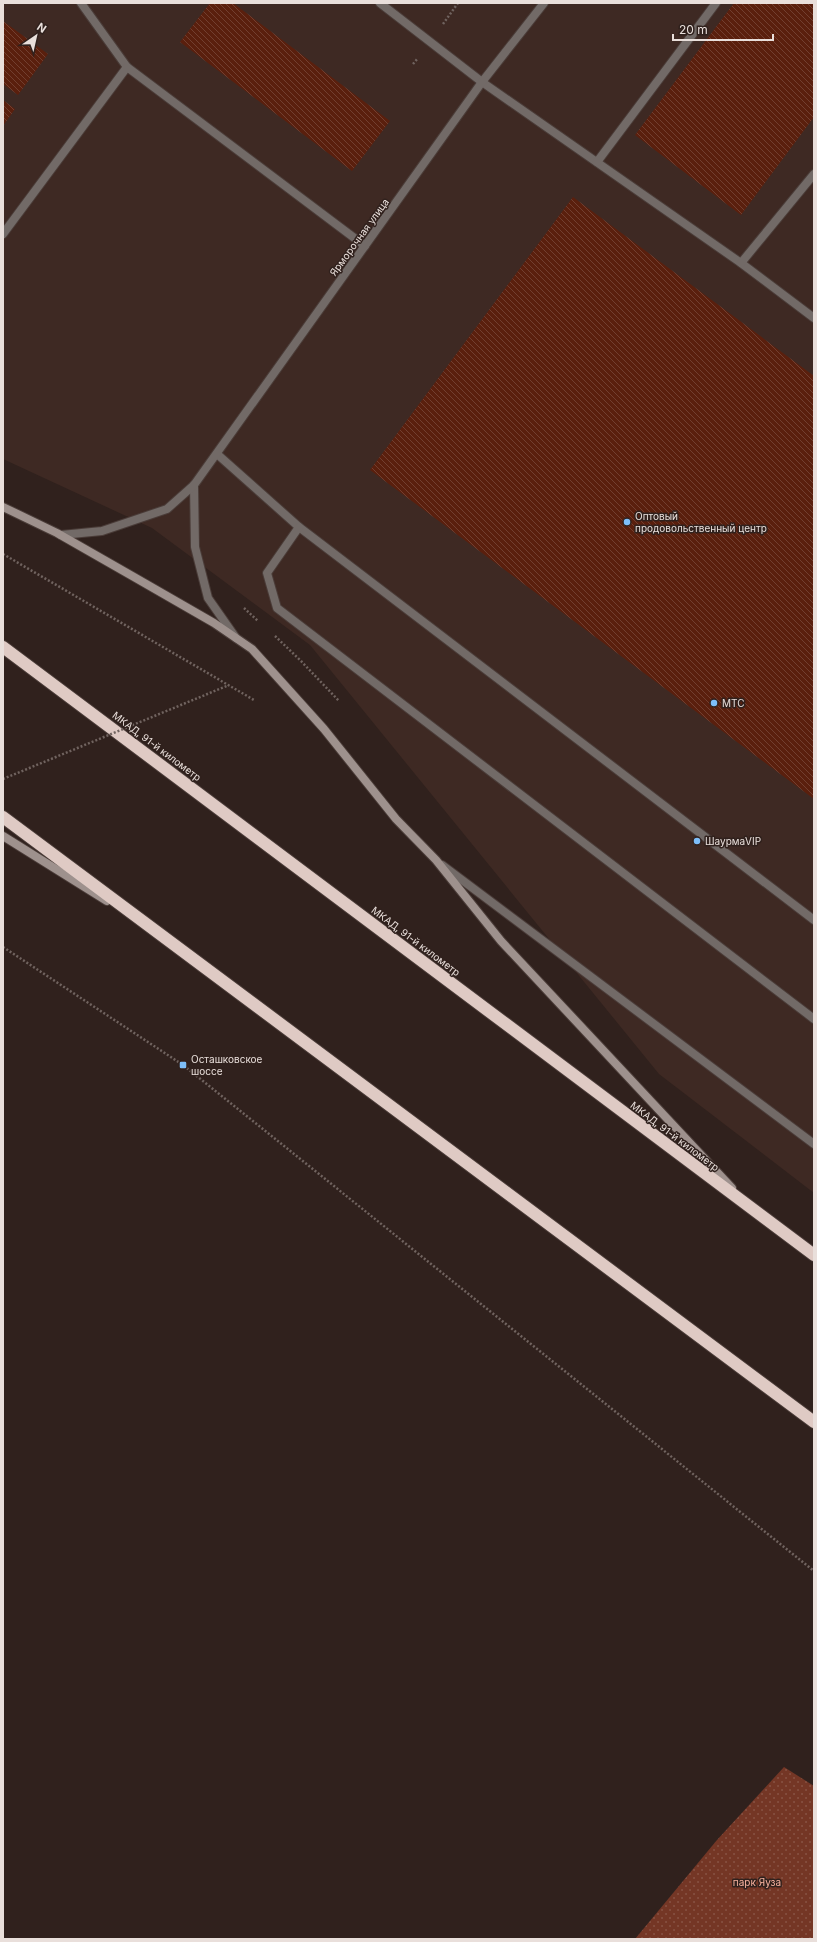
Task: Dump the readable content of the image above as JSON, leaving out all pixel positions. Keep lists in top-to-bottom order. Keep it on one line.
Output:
{"streets":{"highway":["МКАД, 91-й километр"],"lane":["Ярморочная улица"]},"parks":["парк Яуза"],"places":{"other":["Оптовый продовольственный центр","МТС","ШаурмаVIP"],"transit":["Осташковское шоссе"]},"scale_bar":"20 m","north":"top right"}
